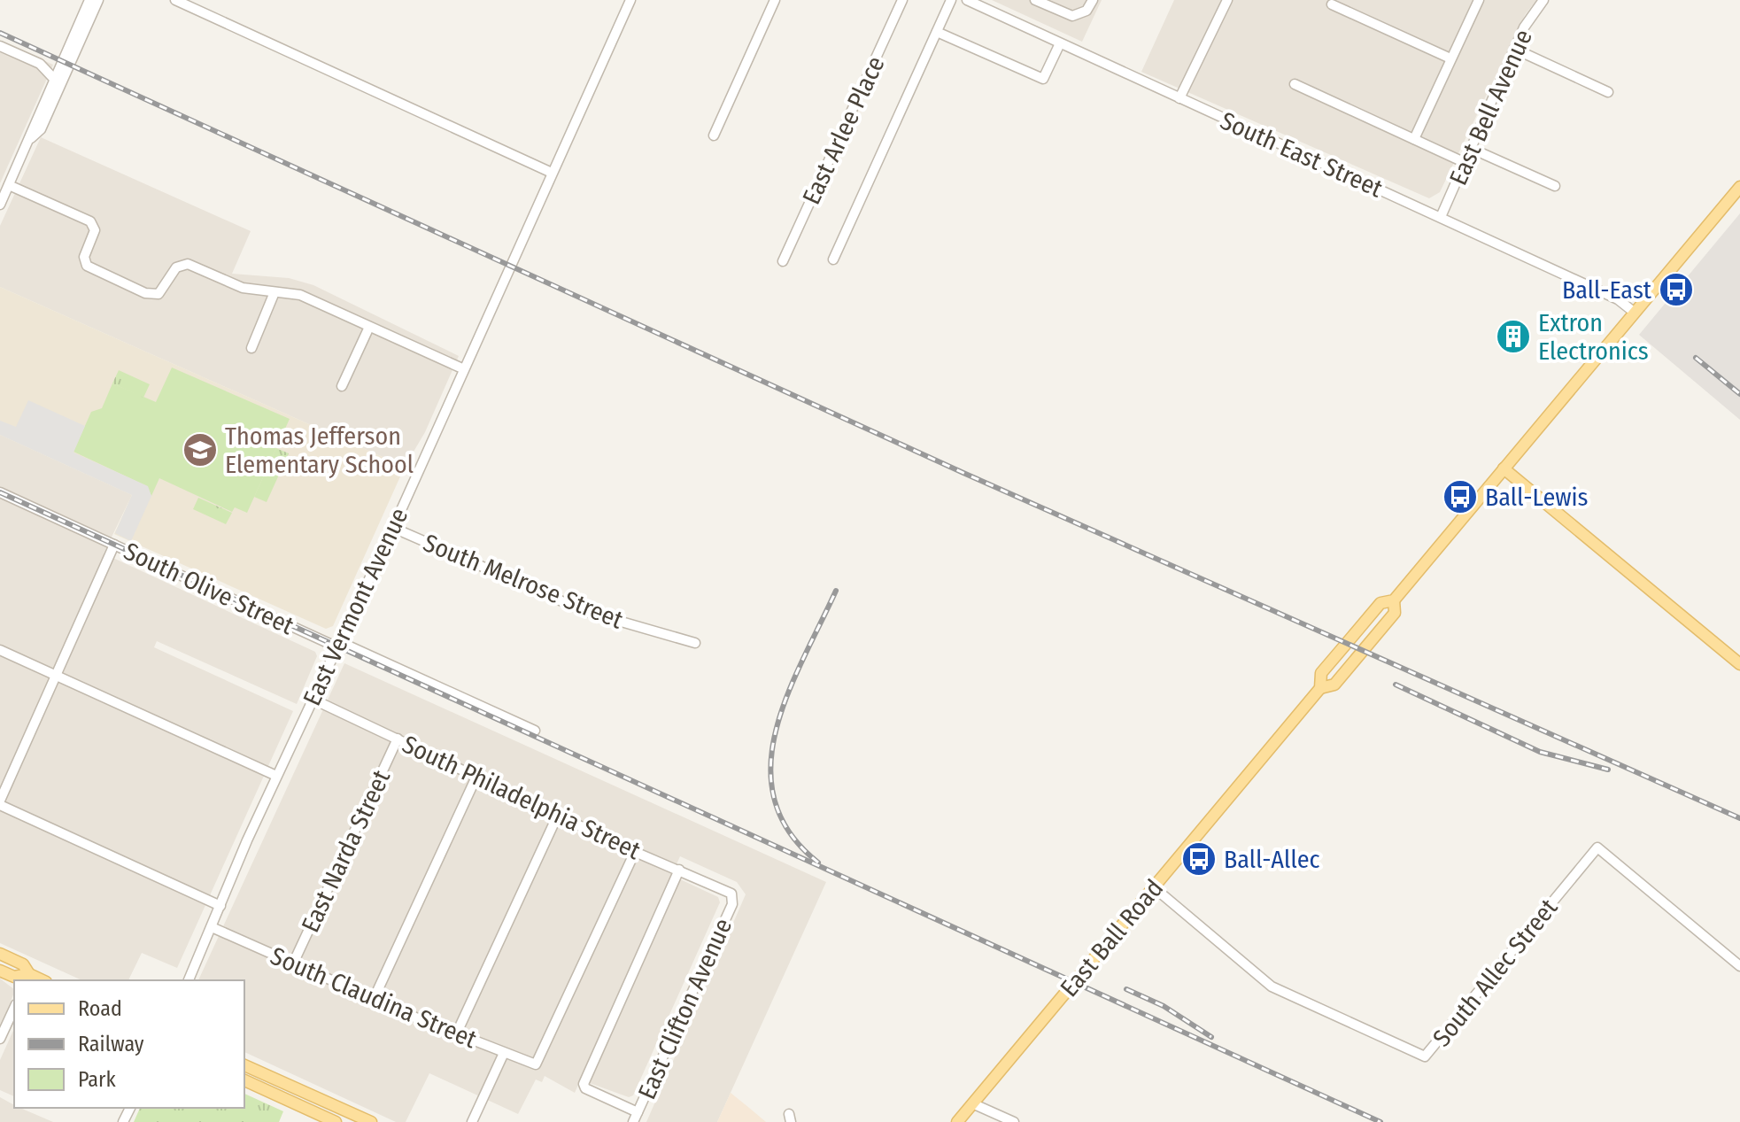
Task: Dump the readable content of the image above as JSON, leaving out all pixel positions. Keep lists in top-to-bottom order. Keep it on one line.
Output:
{"streets":{"main road":["East Ball Road"],"street":["East Bell Avenue","East Arlee Place","South East Street","South Melrose Street","South Olive Street","East Vermont Avenue","South Philadelphia Street","East Narda Street","South Allec Street","South Claudina Street","East Clifton Avenue"]},"crossings":[["East Bell Avenue","South East Street"],["South East Street","East Ball Road"],["South Melrose Street","East Vermont Avenue"],["South Olive Street","East Vermont Avenue"],["East Vermont Avenue","South Philadelphia Street"],["East Vermont Avenue","South Claudina Street"],["South Philadelphia Street","East Narda Street"],["South Philadelphia Street","South Claudina Street"],["South Philadelphia Street","East Clifton Avenue"],["East Narda Street","South Claudina Street"],["East Ball Road","South Allec Street"]],"places":{"bus stop":["Ball-East","Ball-Lewis","Ball-Allec"],"building":["Extron Electronics"],"school or university":["Thomas Jefferson Elementary School"]},"legend":["Road","Railway","Park"]}
